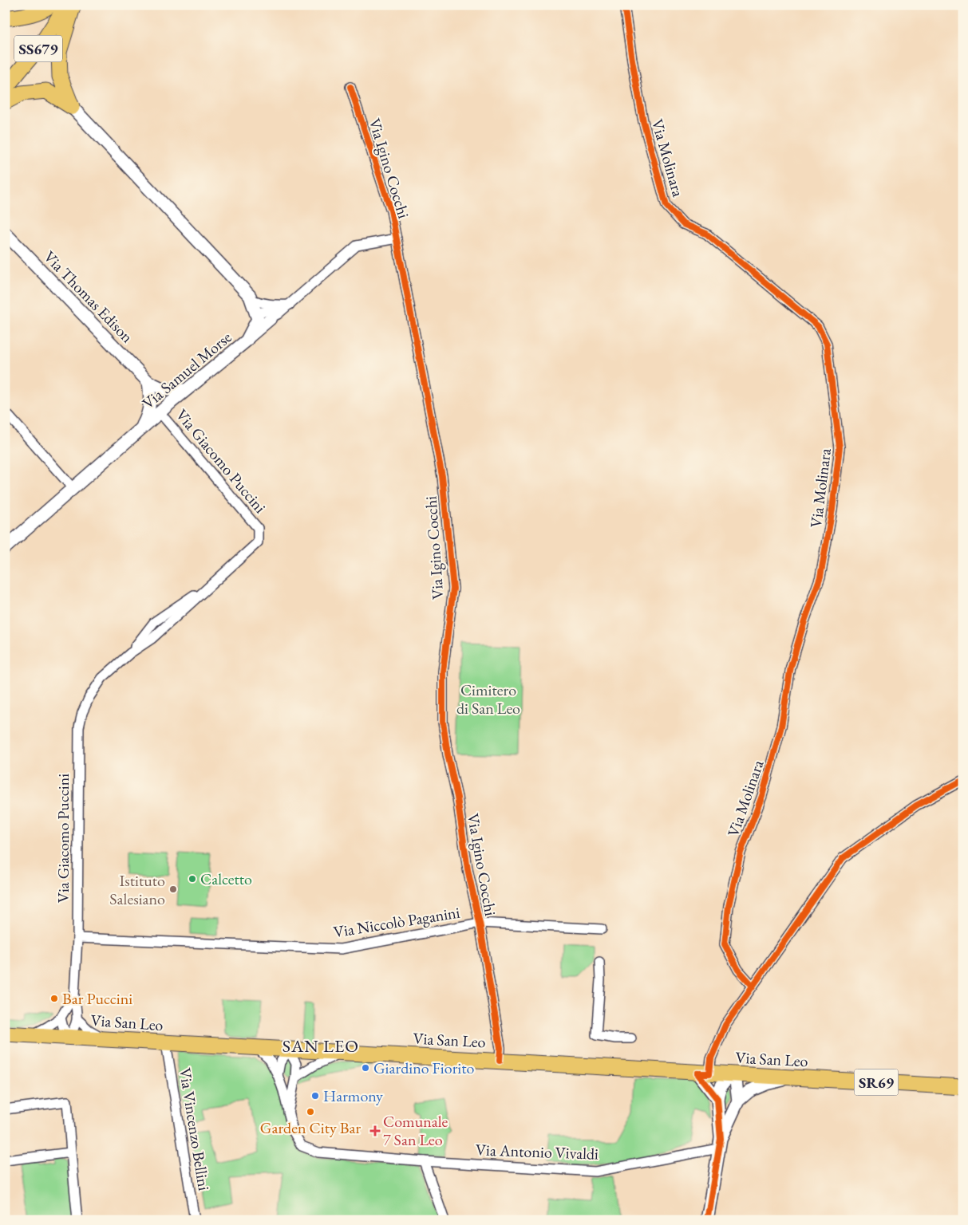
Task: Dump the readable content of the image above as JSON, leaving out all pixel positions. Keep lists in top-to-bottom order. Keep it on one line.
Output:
{"streets":{"main road":["SS679","Via San Leo","SR69"],"street":["Via Molinara","Via Igino Cocchi","Via Thomas Edison","Via Samuel Morse","Via Giacomo Puccini","Via Niccolò Paganini","Via Vincenzo Bellini","Via Antonio Vivaldi"]},"crossings":[["Via Igino Cocchi","Via Niccolò Paganini"],["Via Igino Cocchi","Via San Leo"],["Via Samuel Morse","Via Giacomo Puccini"],["Via Giacomo Puccini","Via Niccolò Paganini"],["Via San Leo","Via Vincenzo Bellini"],["Via San Leo","Via Antonio Vivaldi"]],"districts":["SAN LEO"],"parks":["Cimitero di San Leo"],"places":{"other":["Calcetto","Istituto Salesiano","Bar Puccini","Giardino Fiorito","Harmony","Garden City Bar"],"health":["Comunale 7 San Leo"]}}
